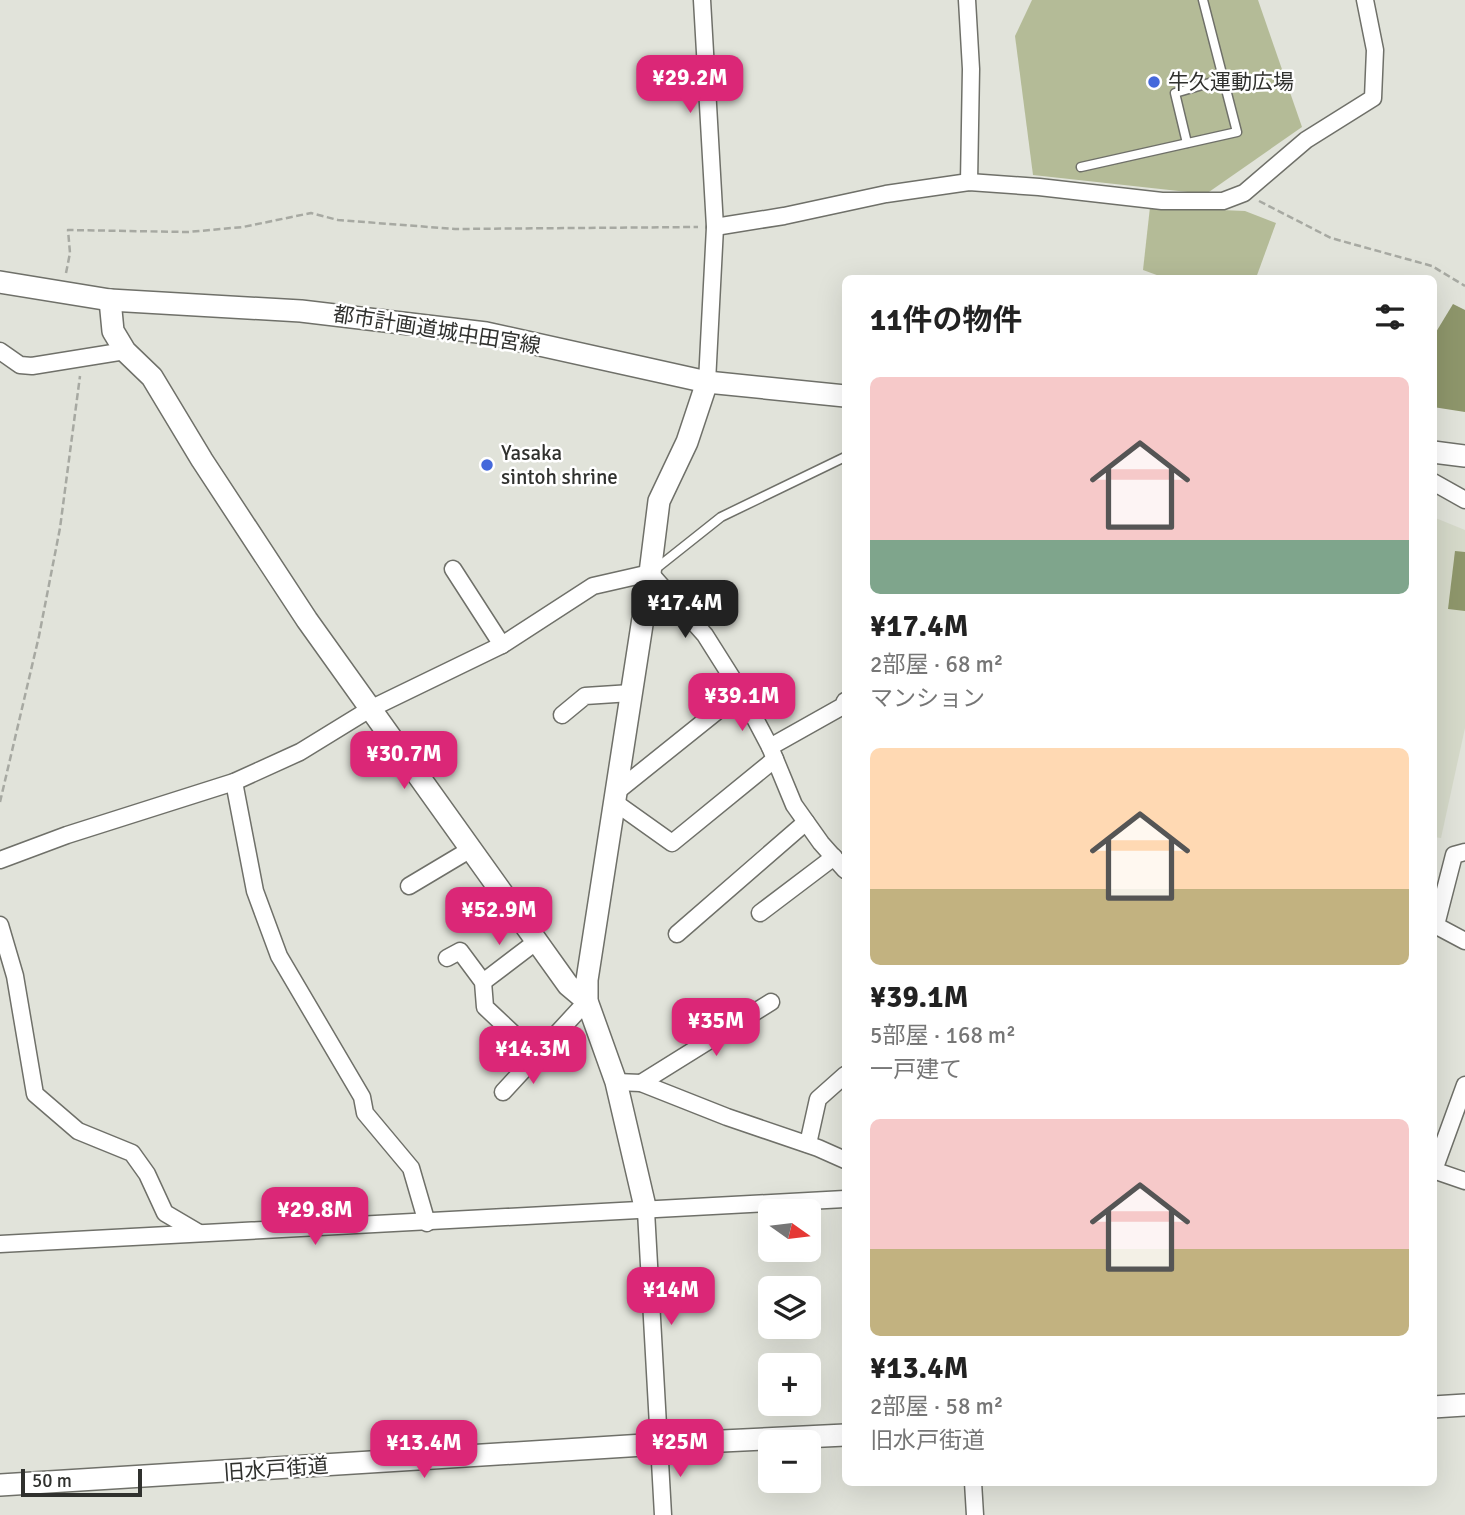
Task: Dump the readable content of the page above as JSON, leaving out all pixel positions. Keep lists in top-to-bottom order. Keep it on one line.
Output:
{"streets":{"street":["都市計画道城中田宮線","旧水戸街道"]},"places":["牛久運動広場","Yasaka sintoh shrine"],"scale_bar":"50 m","north":"right","page":{"price":["¥29.2M","¥17.4M","¥39.1M","¥30.7M","¥52.9M","¥35M","¥14.3M","¥29.8M","¥14M","¥25M","¥13.4M"],"heading":"11件の物件","list":[{"name":"¥17.4M","note":"2部屋 · 68 m² · マンション"},{"name":"¥39.1M","note":"5部屋 · 168 m² · 一戸建て"},{"name":"¥13.4M","note":"2部屋 · 58 m² · 旧水戸街道"}],"map_buttons":["+","−"],"scale":"50 m"}}
